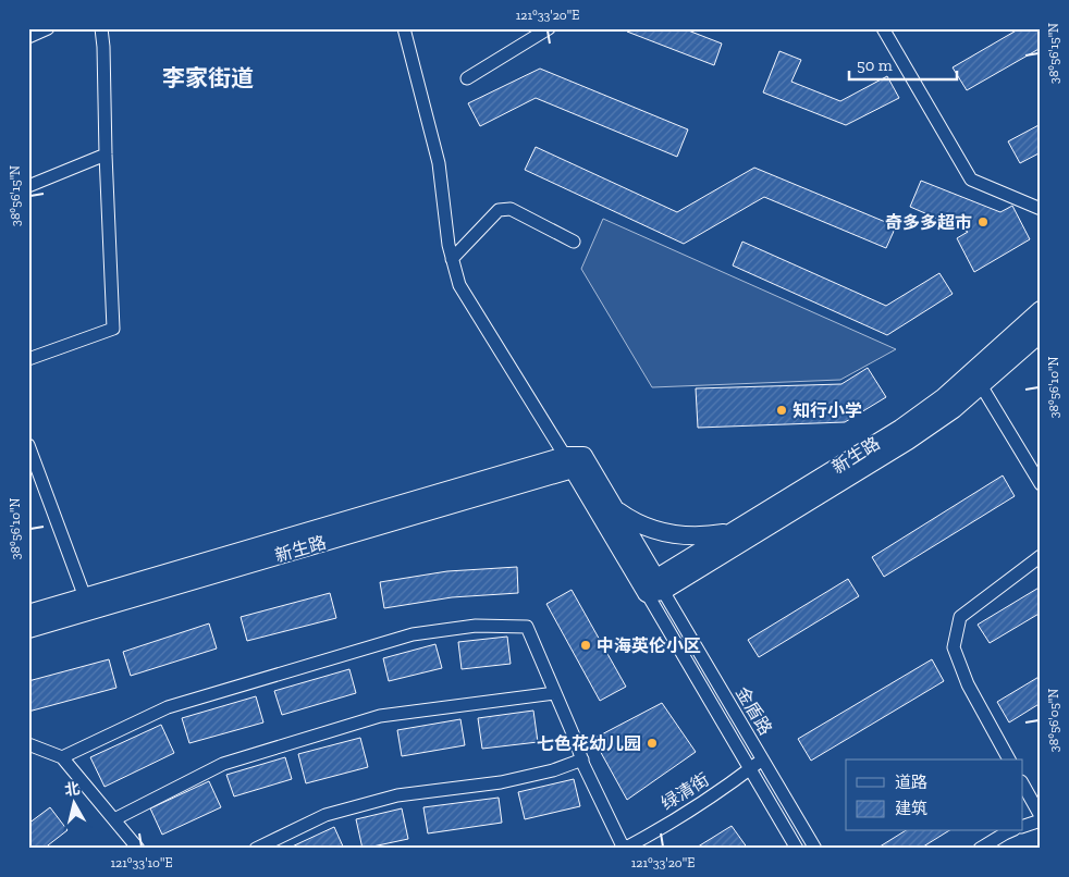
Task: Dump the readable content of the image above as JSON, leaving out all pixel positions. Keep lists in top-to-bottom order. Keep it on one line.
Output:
{"streets":{"street":["新生路","金盾路","绿清街"]},"crossings":[["新生路","金盾路"],["金盾路","绿清街"]],"districts":["李家街道"],"places":["奇多多超市","知行小学","中海英伦小区","七色花幼儿园"],"legend":["道路","建筑"],"scale_bar":"50 m","north":"top","coordinates":["121°33'20\"E","38°56'15\"N","38°56'10\"N","38°56'05\"N","121°33'10\"E"]}
